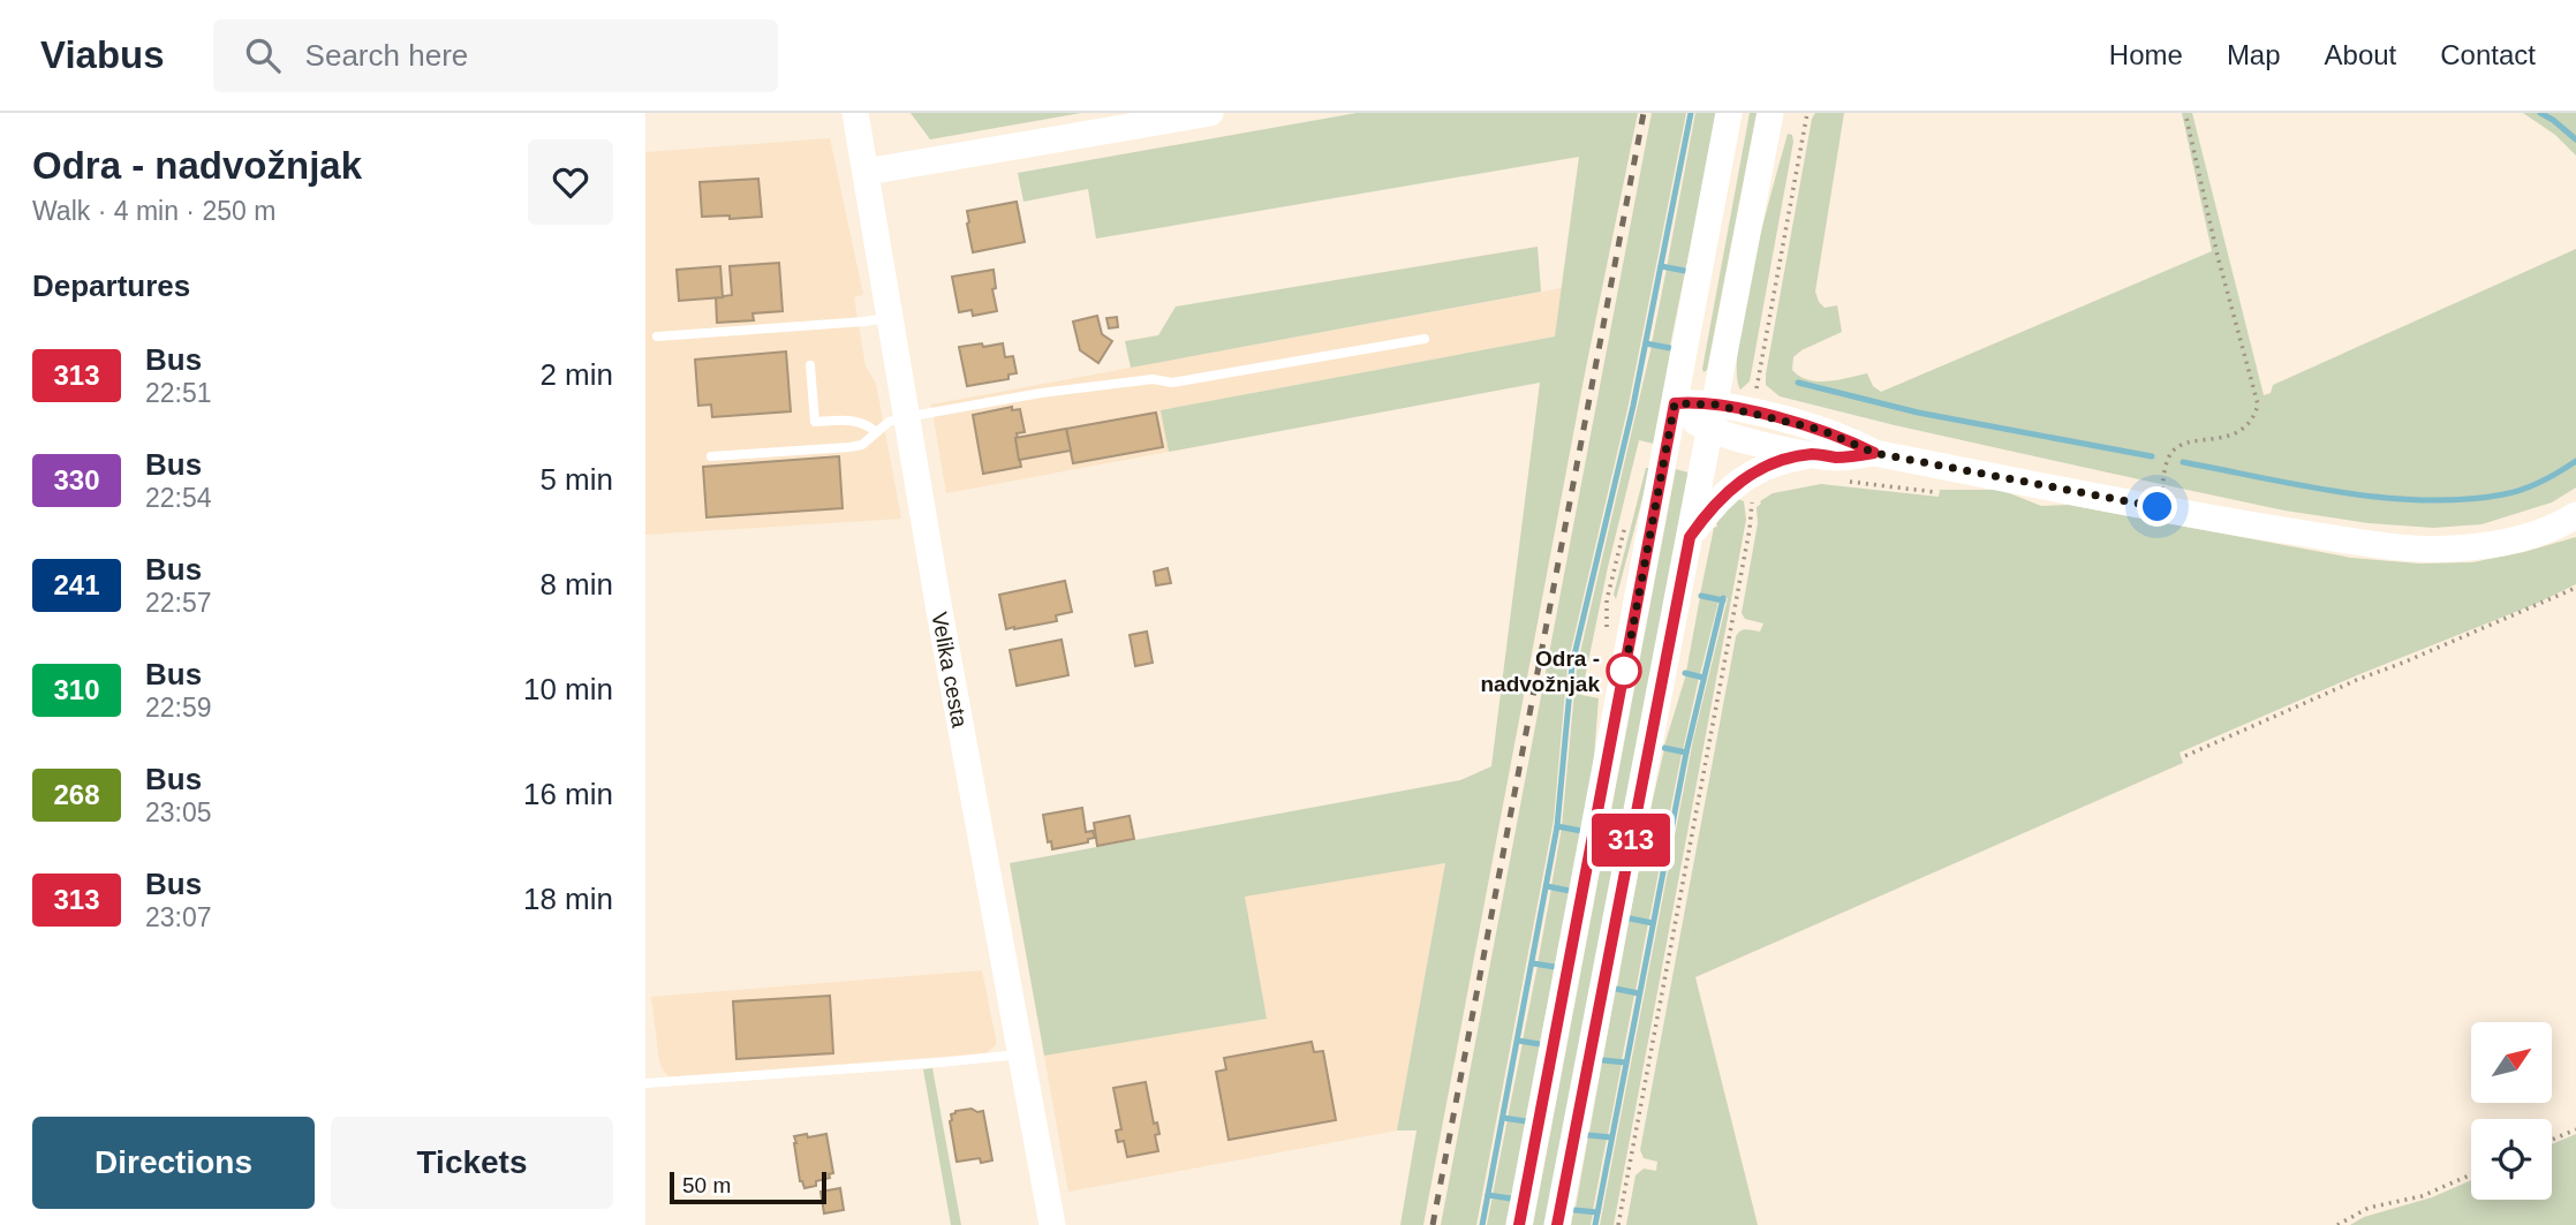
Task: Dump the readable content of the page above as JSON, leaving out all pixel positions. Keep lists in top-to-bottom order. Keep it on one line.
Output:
{"streets":{"main road":["Velika cesta"]},"places":["Odra - nadvožnjak"],"lines":["bus line 313"],"scale_bar":"50 m","north":"top right","page":{"header":"Viabus","search":"Search here","nav":["Home","Map","About","Contact"],"heading":[["Odra - nadvožnjak","Walk · 4 min · 250 m"],"Departures"],"on_map":"313","list":[{"mark":"313","name":"Bus","note":"22:51","value":"2 min"},{"mark":"330","name":"Bus","note":"22:54","value":"5 min"},{"mark":"241","name":"Bus","note":"22:57","value":"8 min"},{"mark":"310","name":"Bus","note":"22:59","value":"10 min"},{"mark":"268","name":"Bus","note":"23:05","value":"16 min"},{"mark":"313","name":"Bus","note":"23:07","value":"18 min"}],"buttons":["Directions","Tickets"],"scale":"50 m"}}
